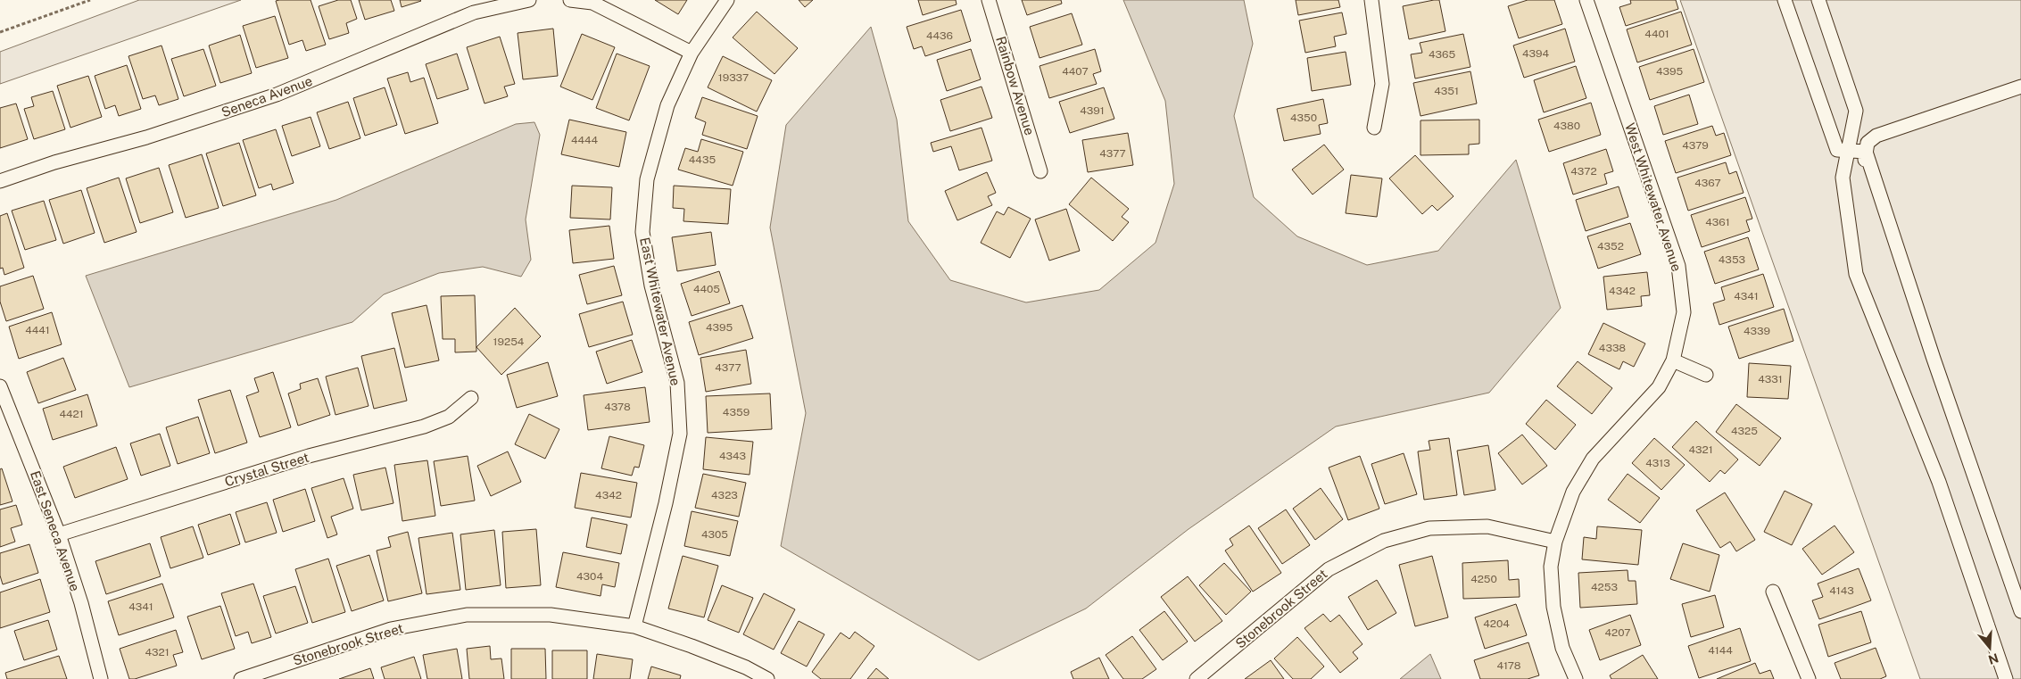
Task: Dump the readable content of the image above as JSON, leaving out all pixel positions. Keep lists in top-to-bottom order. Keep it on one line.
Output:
{"streets":{"street":["Rainbow Avenue","Seneca Avenue","West Whitewater Avenue","East Whitewater Avenue","Crystal Street","East Seneca Avenue","Stonebrook Street"]},"crossings":[["West Whitewater Avenue","Stonebrook Street"],["East Whitewater Avenue","Stonebrook Street"],["Crystal Street","East Seneca Avenue"]],"house_numbers":["4401","4436","4394","4365","4407","4395","19337","4351","4391","4350","4380","4444","4379","4377","4435","4372","4367","4361","4352","4353","4405","4342","4341","4395","4441","4339","19254","4338","4377","4331","4378","4359","4421","4325","4321","4343","4313","4342","4323","4305","4304","4250","4253","4143","4341","4204","4207","4144","4321","4178"],"north":"bottom"}
